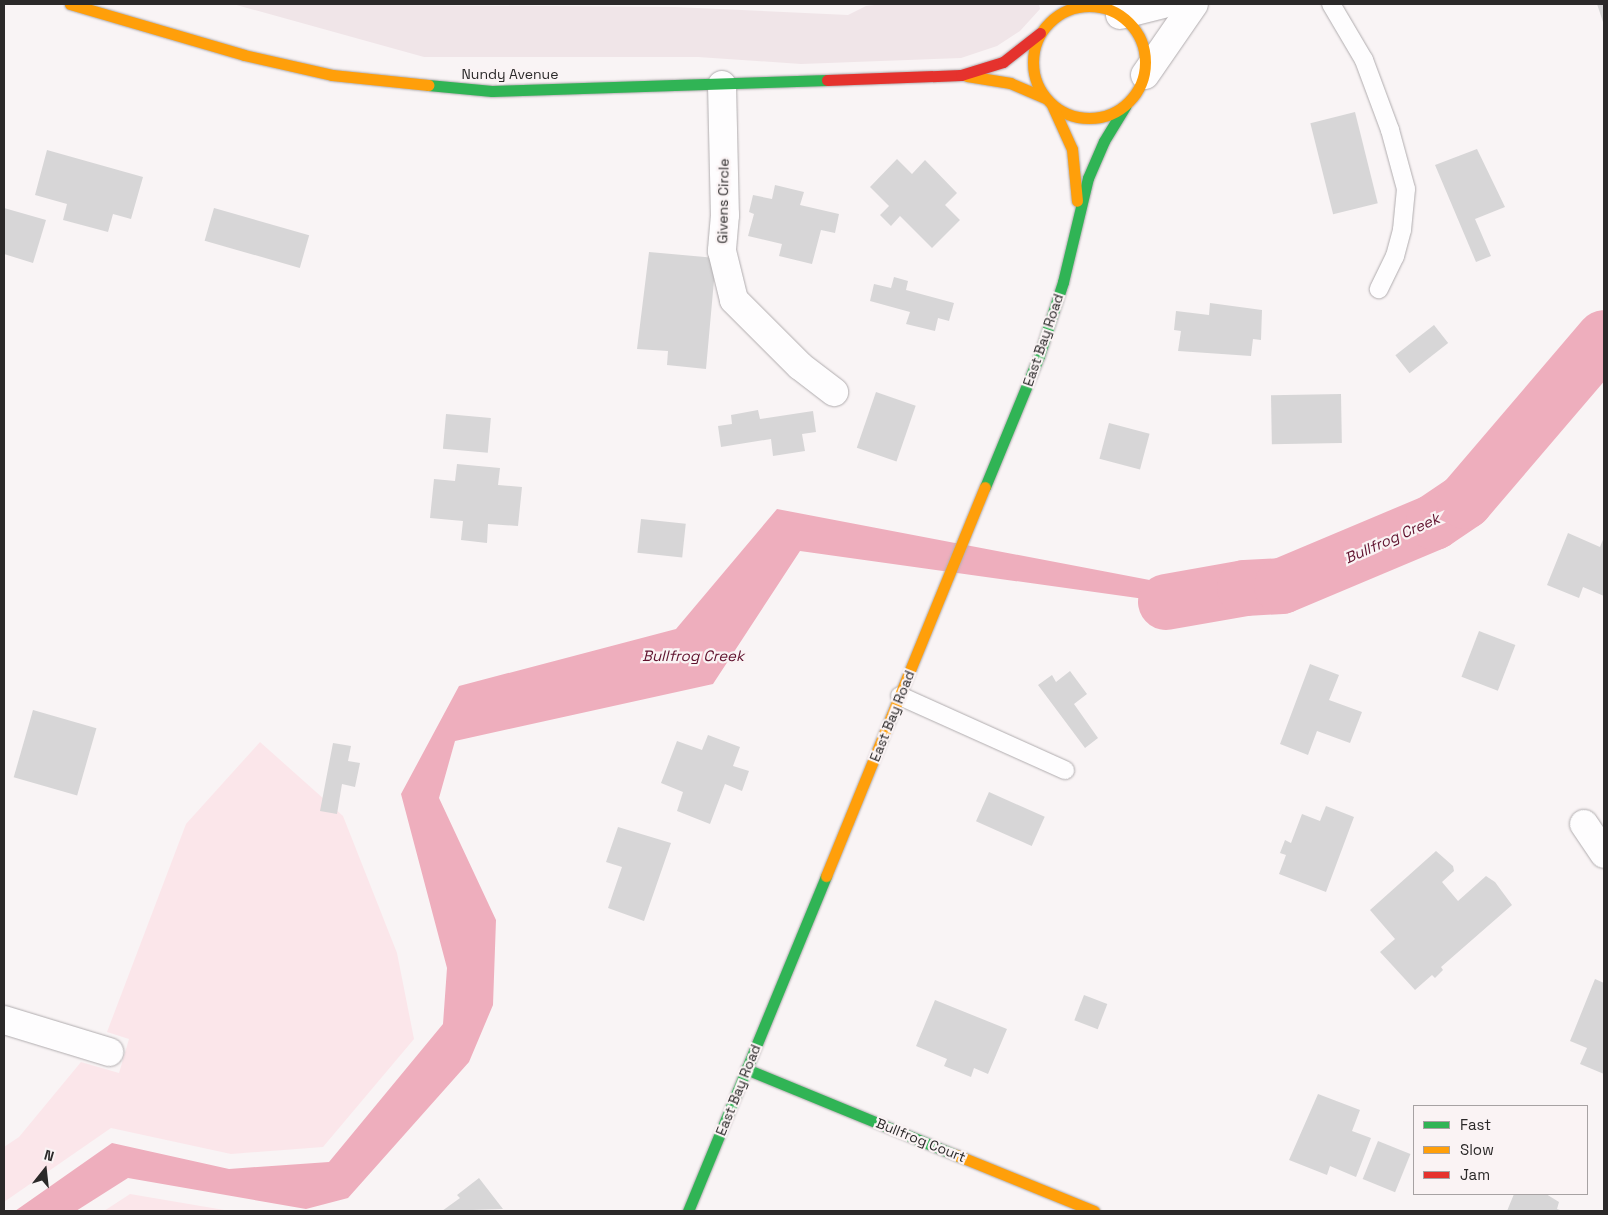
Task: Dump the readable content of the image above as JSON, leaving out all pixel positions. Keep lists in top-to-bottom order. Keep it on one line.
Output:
{"streets":{"street":["Nundy Avenue","Givens Circle","East Bay Road","Bullfrog Court"]},"crossings":[["Nundy Avenue","Givens Circle"],["Nundy Avenue","East Bay Road"],["East Bay Road","Bullfrog Court"]],"water":["Bullfrog Creek"],"legend":["Fast","Slow","Jam"],"north":"top"}
